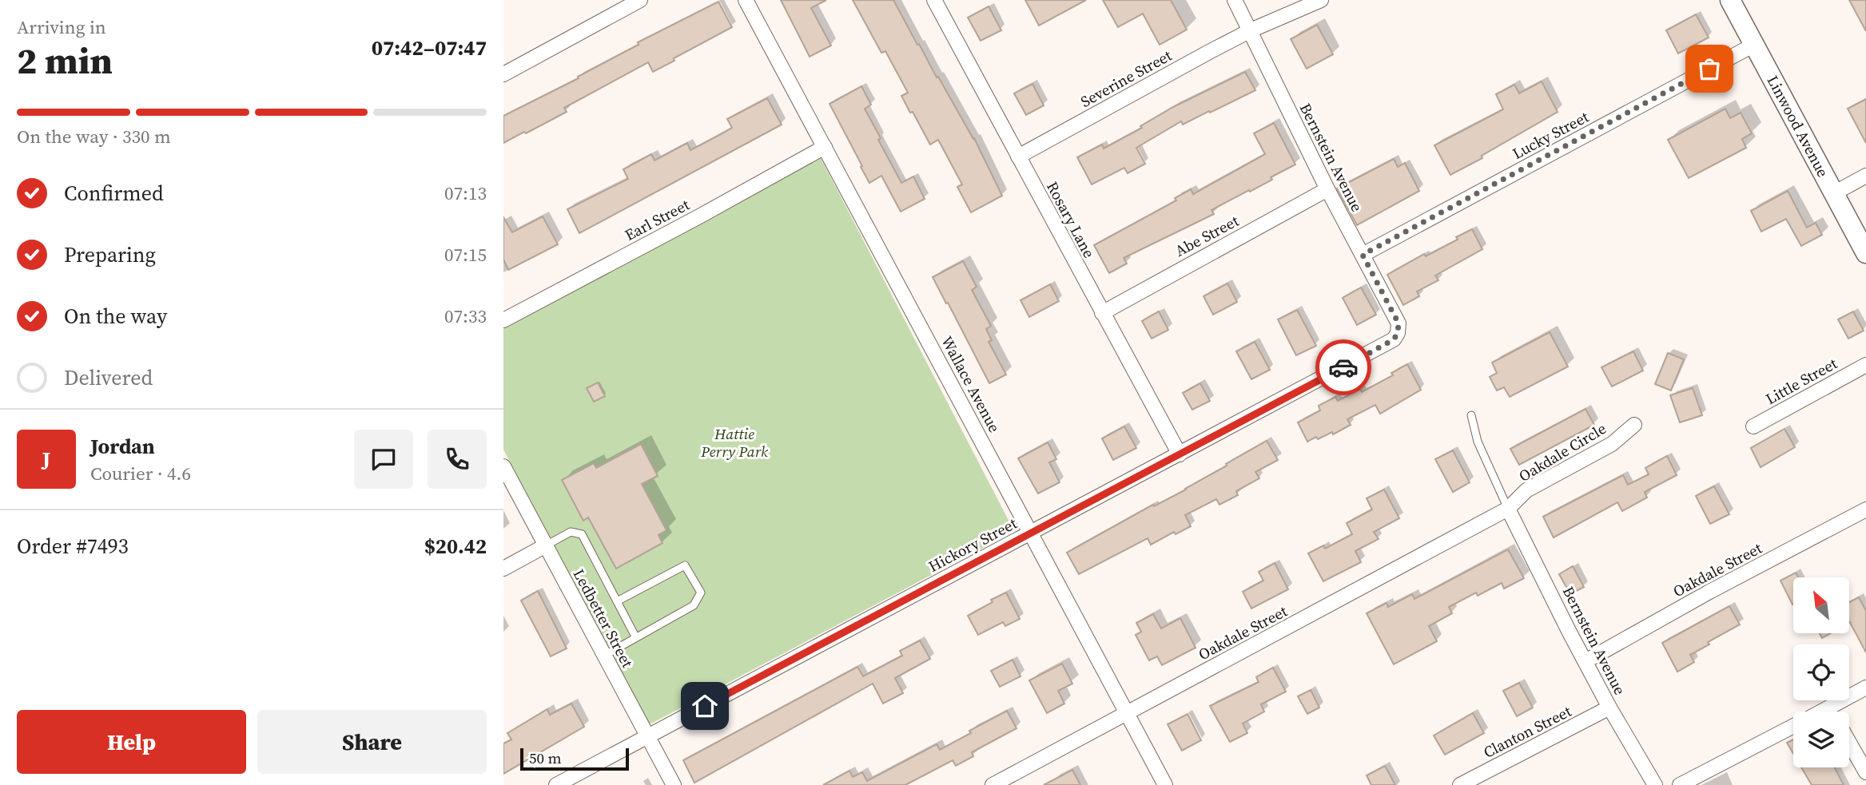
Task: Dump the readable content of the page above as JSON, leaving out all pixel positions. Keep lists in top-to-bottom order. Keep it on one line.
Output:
{"streets":{"main road":["Linwood Avenue"],"street":["Severine Street","Lucky Street","Bernstein Avenue","Earl Street","Rosary Lane","Abe Street","Little Street","Wallace Avenue","Oakdale Circle","Hickory Street","Oakdale Street","Ledbetter Street","Clanton Street"]},"crossings":[["Severine Street","Bernstein Avenue"],["Severine Street","Rosary Lane"],["Linwood Avenue","Lucky Street"],["Lucky Street","Bernstein Avenue"],["Bernstein Avenue","Abe Street"],["Bernstein Avenue","Oakdale Circle"],["Bernstein Avenue","Hickory Street"],["Bernstein Avenue","Oakdale Street"],["Bernstein Avenue","Clanton Street"],["Earl Street","Wallace Avenue"],["Rosary Lane","Abe Street"],["Rosary Lane","Hickory Street"],["Wallace Avenue","Hickory Street"],["Wallace Avenue","Oakdale Street"],["Oakdale Circle","Oakdale Street"],["Hickory Street","Ledbetter Street"]],"parks":["Hattie Perry Park"],"scale_bar":"50 m","north":"top left","page":{"heading":["2 min","Arriving in","07:42–07:47"],"panel":["Jordan","Courier · 4.6","Order #7493","$20.42"],"bar":"On the way · 330 m","list":[["Confirmed","07:13"],["Preparing","07:15"],["On the way","07:33"],"Delivered"],"round":"J","buttons":["Help","Share"],"scale":"50 m"}}
